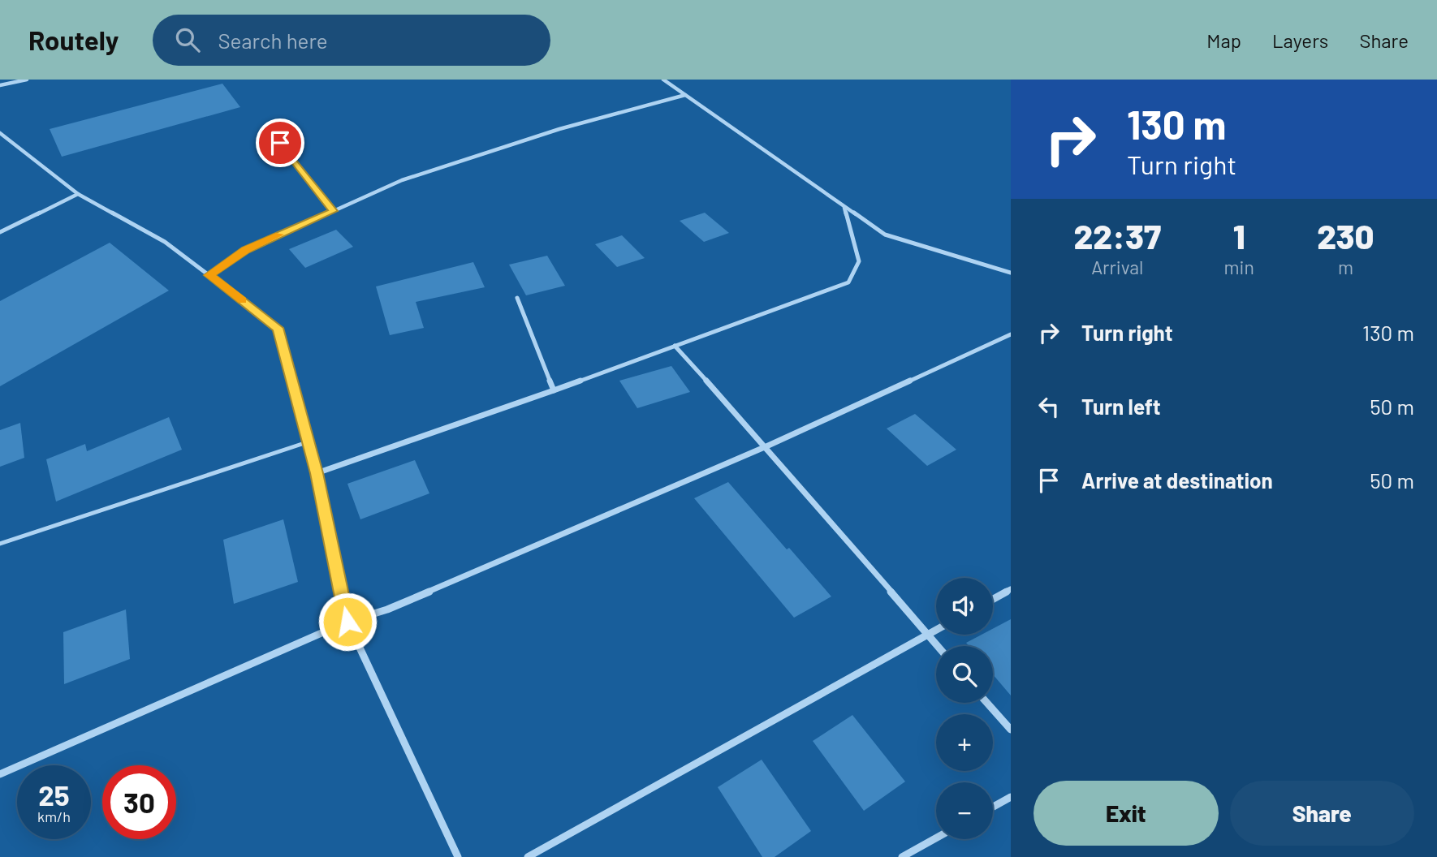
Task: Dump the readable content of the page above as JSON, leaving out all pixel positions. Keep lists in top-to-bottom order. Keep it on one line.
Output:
{"page":{"header":"Routely","search":"Search here","nav":["Map","Layers","Share"],"turn":["130 m","Turn right"],"eta":["22:37","Arrival","1","min","230","m"],"list":[{"name":"Turn right","value":"130 m"},{"name":"Turn left","value":"50 m"},{"name":"Arrive at destination","value":"50 m"}],"map_buttons":["+","−"],"speed":"25 km/h","limit":"30","buttons":["Exit","Share"]}}
